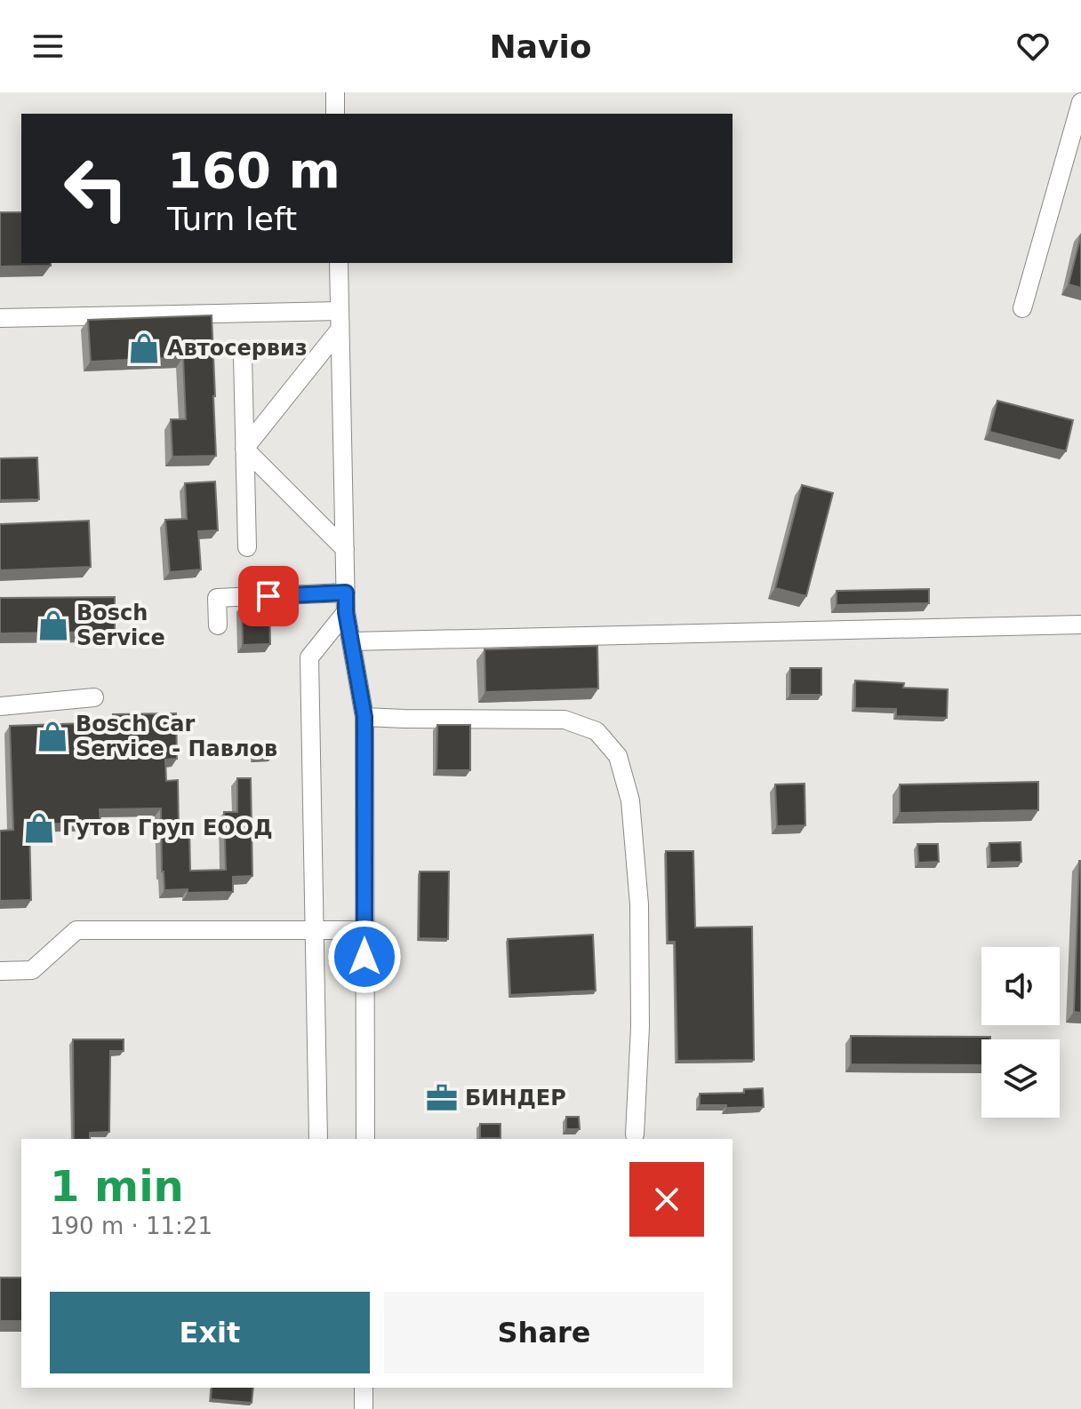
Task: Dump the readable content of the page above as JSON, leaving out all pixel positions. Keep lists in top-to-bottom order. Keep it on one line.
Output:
{"places":{"shop":["Автосервиз","Bosch Service","Bosch Car Service - Павлов","Гутов Груп ЕООД"],"office":["БИНДЕР"]},"page":{"header":"Navio","turn":["160 m","Turn left"],"heading":["1 min","190 m · 11:21"],"buttons":["Exit","Share"]}}
